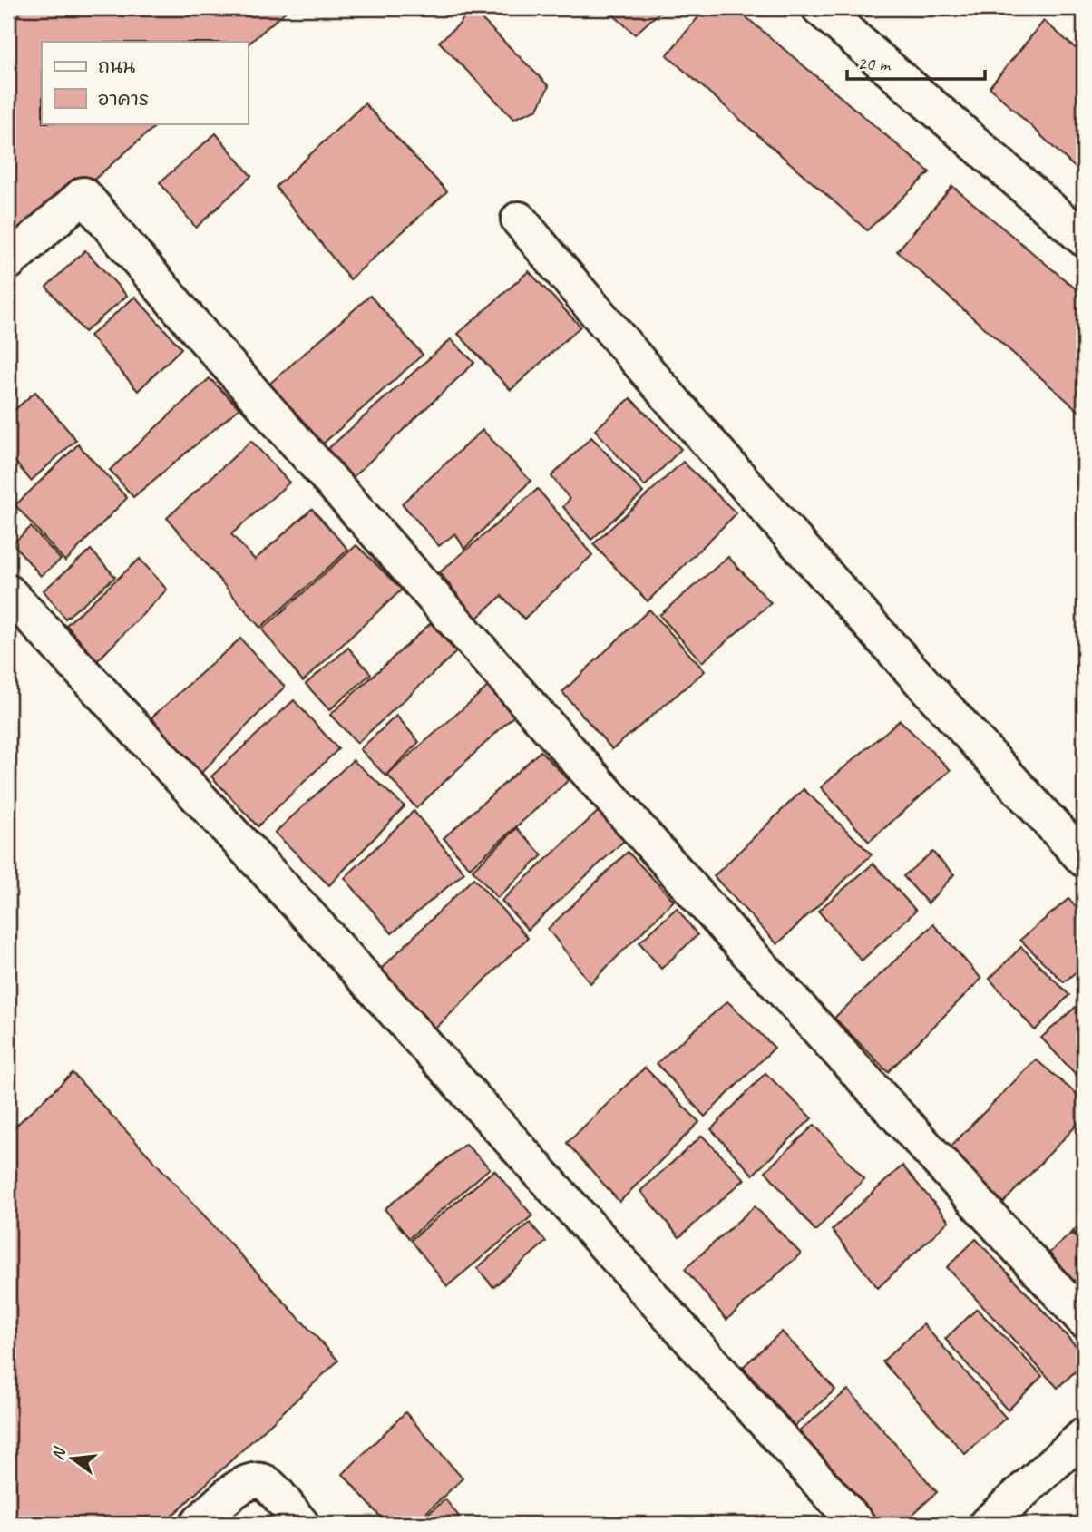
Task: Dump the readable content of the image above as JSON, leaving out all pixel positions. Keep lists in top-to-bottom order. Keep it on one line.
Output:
{"legend":["ถนน","อาคาร"],"scale_bar":"20 m","north":"left"}
